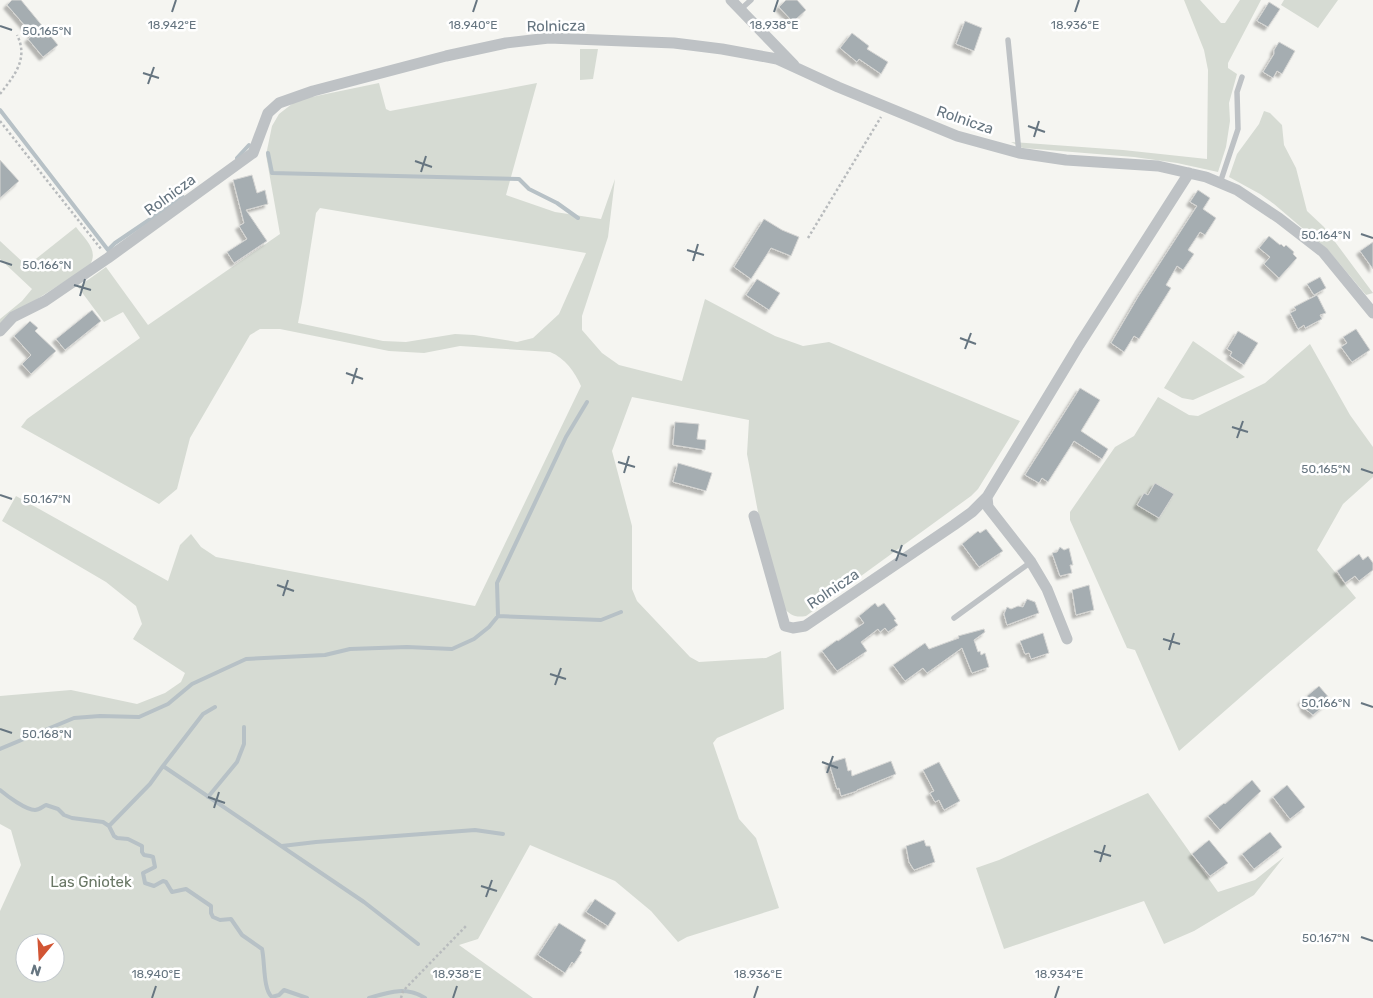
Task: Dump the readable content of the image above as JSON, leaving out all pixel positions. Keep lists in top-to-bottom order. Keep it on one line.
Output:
{"streets":{"street":["Rolnicza"]},"parks":["Las Gniotek"],"north":"bottom","coordinates":["18.942°E","18.940°E","18.938°E","18.936°E","50.165°N","50.164°N","50.166°N","50.167°N","50.168°N","18.934°E"]}
